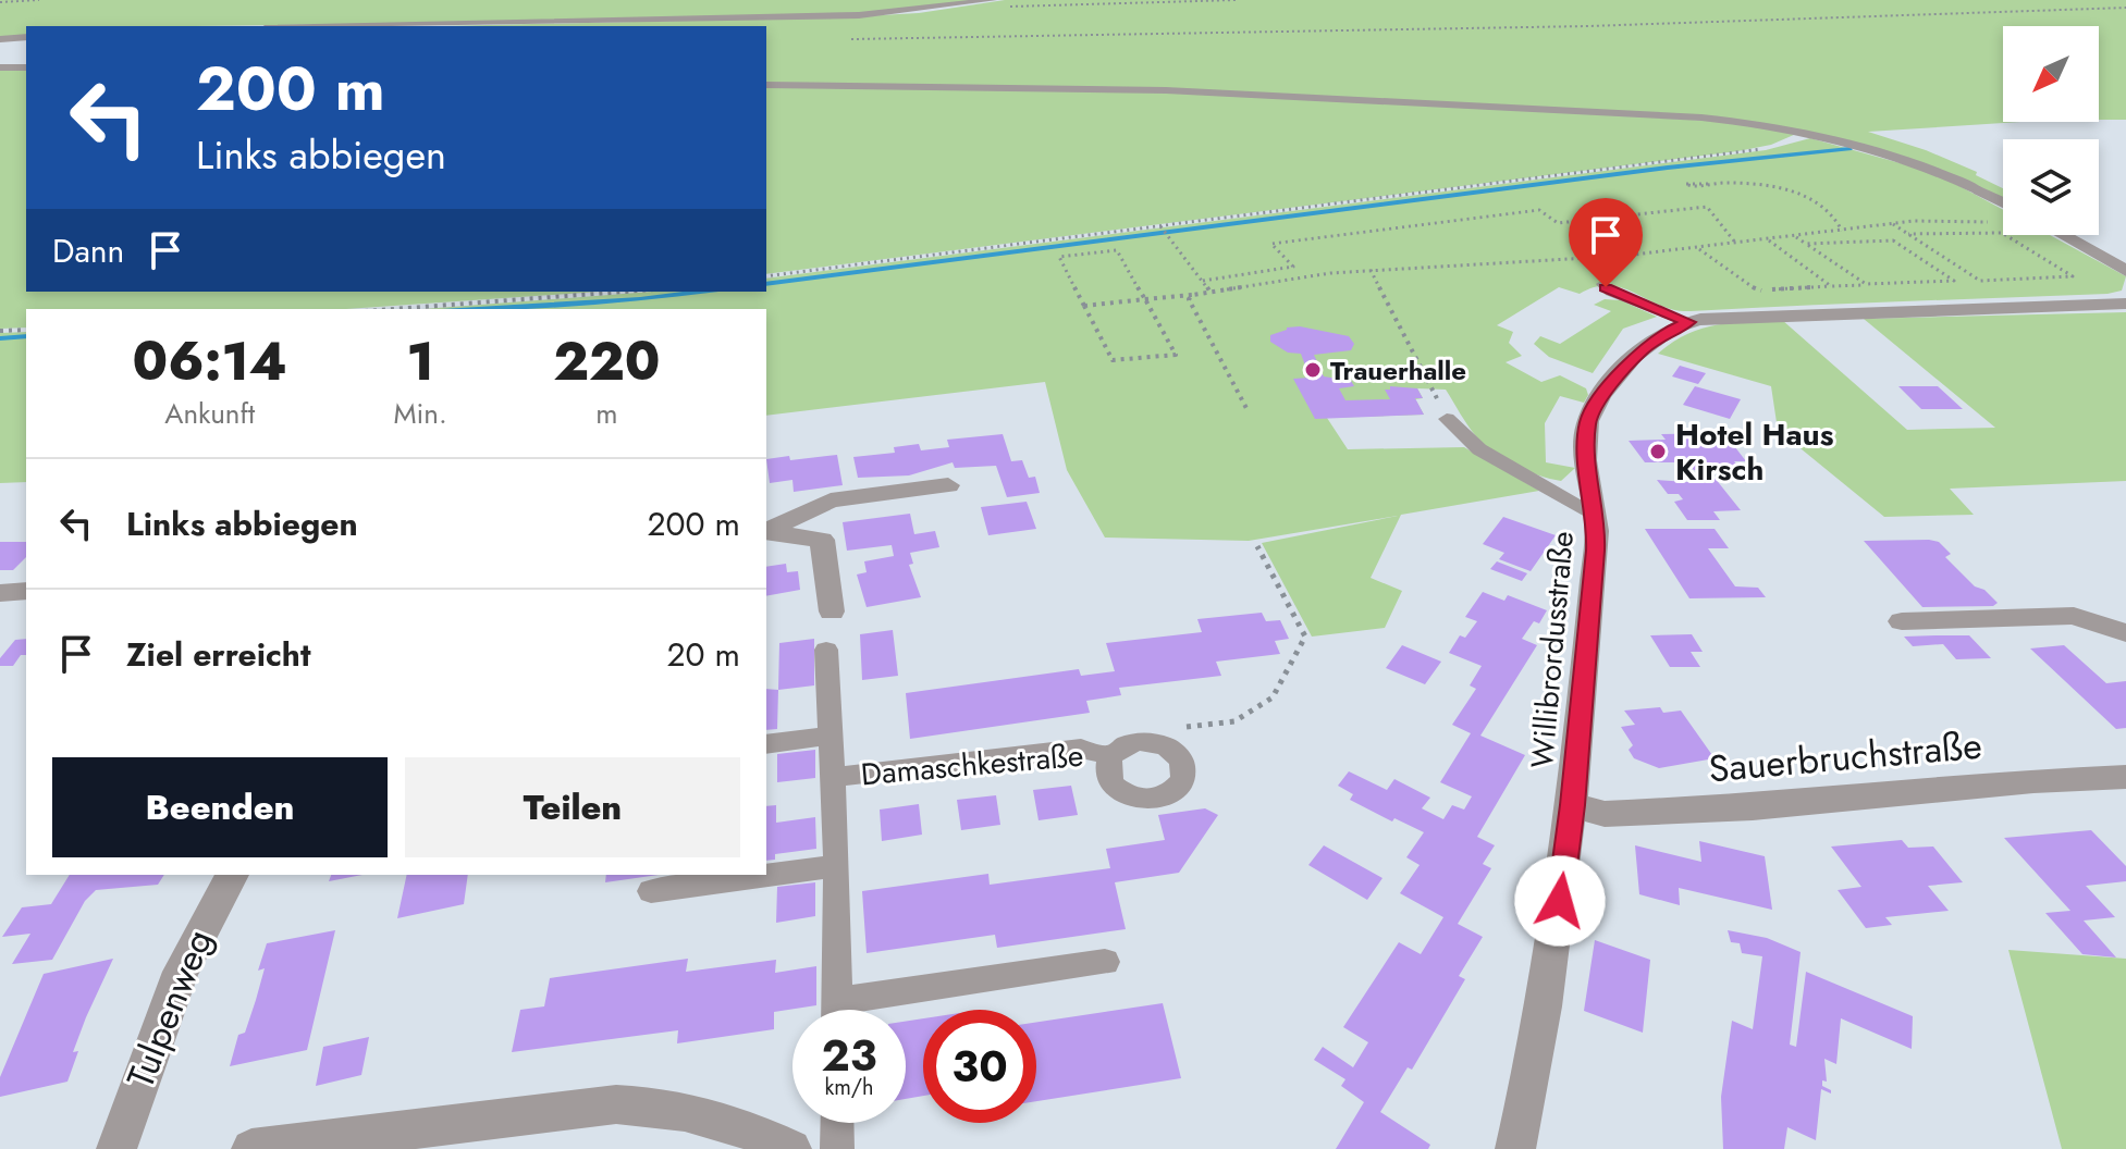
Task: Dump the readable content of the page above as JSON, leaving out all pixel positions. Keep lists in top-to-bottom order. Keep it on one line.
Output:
{"streets":{"street":["Willibrordusstraße","Sauerbruchstraße","Tulpenweg"],"lane":["Damaschkestraße"]},"crossings":[["Willibrordusstraße","Sauerbruchstraße"]],"places":["Trauerhalle","Hotel Haus Kirsch"],"north":"bottom left","page":{"turn":["200 m","Links abbiegen"],"then":"Dann","eta":["06:14","Ankunft","1","Min.","220","m"],"list":[{"name":"Links abbiegen","value":"200 m"},{"name":"Ziel erreicht","value":"20 m"}],"buttons":["Beenden","Teilen"],"speed":"23 km/h","limit":"30"}}
